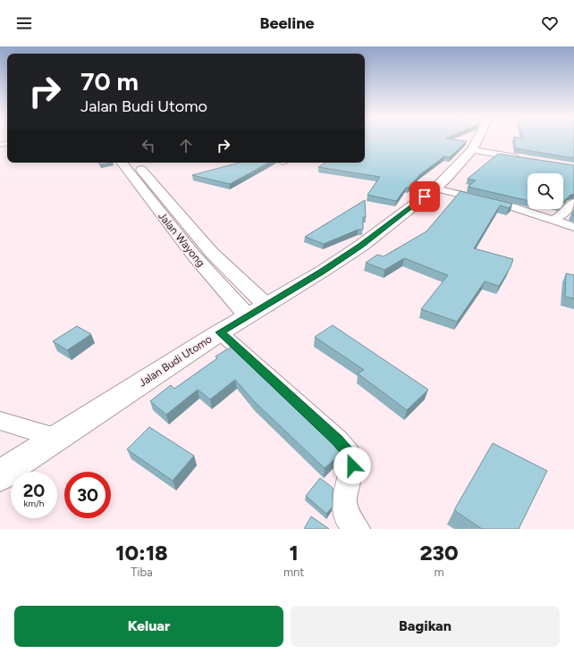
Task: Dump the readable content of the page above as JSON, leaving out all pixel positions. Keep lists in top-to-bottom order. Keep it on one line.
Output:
{"streets":{"main road":["Jalan Budi Utomo"],"street":["Jalan Wayong"]},"crossings":[["Jalan Wayong","Jalan Budi Utomo"]],"page":{"header":"Beeline","turn":["70 m","Jalan Budi Utomo"],"speed":"20 km/h","limit":"30","eta":["10:18","Tiba","1","mnt","230","m"],"buttons":["Keluar","Bagikan"]}}
